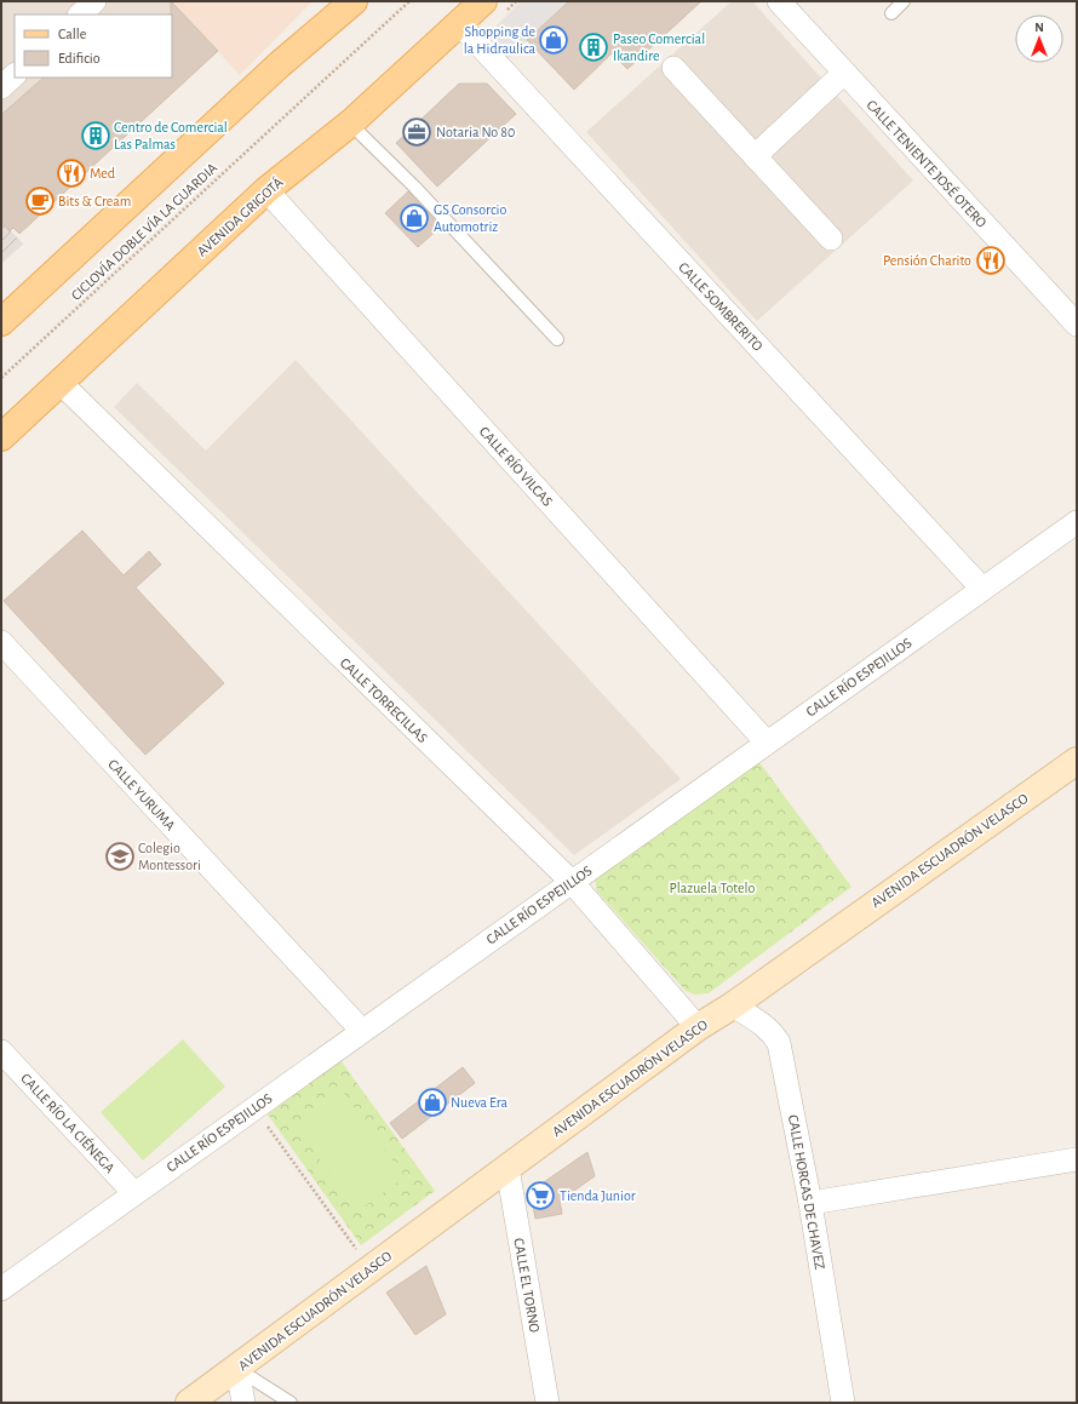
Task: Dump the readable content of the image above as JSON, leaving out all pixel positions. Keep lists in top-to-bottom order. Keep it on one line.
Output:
{"streets":{"main road":["AVENIDA GRIGOTÁ"],"street":["CALLE TENIENTE JOSÉ OTERO","CALLE SOMBRERITO","CALLE RÍO VILCAS","CALLE RÍO ESPEJILLOS","CALLE TORRECILLAS","CALLE YURUMA","AVENIDA ESCUADRÓN VELASCO","CALLE RÍO LA CIÉNEGA","CALLE HORCAS DE CHAVEZ","CALLE EL TORNO"],"path":["CICLOVÍA DOBLE VÍA LA GUARDIA"]},"crossings":[["AVENIDA GRIGOTÁ","CALLE SOMBRERITO"],["AVENIDA GRIGOTÁ","CALLE RÍO VILCAS"],["AVENIDA GRIGOTÁ","CALLE TORRECILLAS"],["CALLE SOMBRERITO","CALLE RÍO ESPEJILLOS"],["CALLE RÍO VILCAS","CALLE RÍO ESPEJILLOS"],["CALLE RÍO ESPEJILLOS","CALLE TORRECILLAS"],["CALLE RÍO ESPEJILLOS","CALLE YURUMA"],["CALLE RÍO ESPEJILLOS","CALLE RÍO LA CIÉNEGA"],["CALLE TORRECILLAS","AVENIDA ESCUADRÓN VELASCO"],["AVENIDA ESCUADRÓN VELASCO","CALLE HORCAS DE CHAVEZ"],["AVENIDA ESCUADRÓN VELASCO","CALLE EL TORNO"]],"parks":["Plazuela Totelo"],"places":{"shop":["Shopping de la Hidraulica","GS Consorcio Automotriz","Nueva Era"],"building":["Paseo Comercial Ikandire","Centro de Comercial Las Palmas"],"office":["Notaria No 80"],"restaurant":["Med","Pensión Charito"],"cafe":["Bits & Cream"],"school or university":["Colegio Montessori"],"supermarket":["Tienda Junior"]},"legend":["Calle","Edificio"],"north":"top"}
